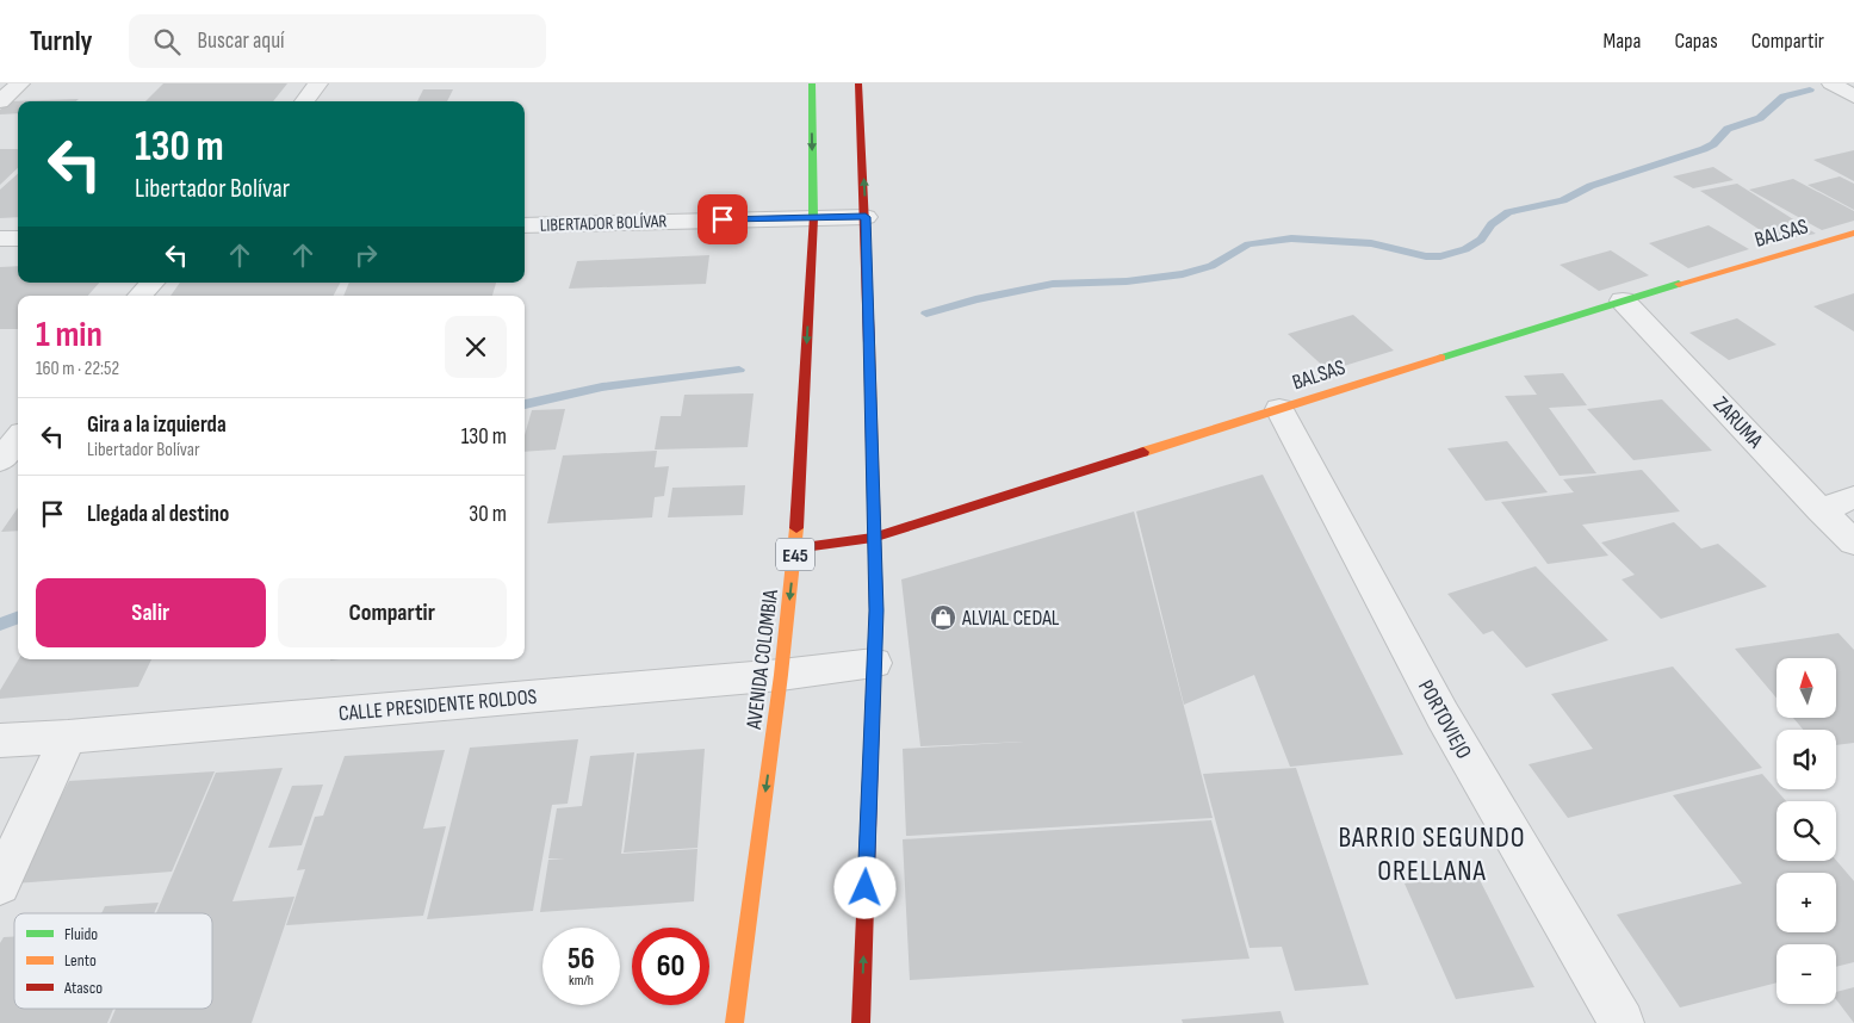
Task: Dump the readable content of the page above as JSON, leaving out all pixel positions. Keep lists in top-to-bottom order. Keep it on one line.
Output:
{"streets":{"main road":["BALSAS","E45","AVENIDA COLOMBIA"],"street":["LIBERTADOR BOLÍVAR","ZARUMA","CALLE PRESIDENTE ROLDOS","PORTOVIEJO"]},"crossings":[["LIBERTADOR BOLÍVAR","AVENIDA COLOMBIA"],["BALSAS","ZARUMA"],["BALSAS","AVENIDA COLOMBIA"],["BALSAS","PORTOVIEJO"],["AVENIDA COLOMBIA","CALLE PRESIDENTE ROLDOS"]],"districts":["BARRIO SEGUNDO ORELLANA"],"places":{"shop":["ALVIAL CEDAL"]},"legend":["Fluido","Lento","Atasco"],"north":"top","page":{"header":"Turnly","search":"Buscar aquí","nav":["Mapa","Capas","Compartir"],"turn":["130 m","Libertador Bolívar"],"heading":["1 min","160 m · 22:52"],"list":[{"name":"Gira a la izquierda","note":"Libertador Bolívar","value":"130 m"},{"name":"Llegada al destino","value":"30 m"}],"buttons":["Salir","Compartir"],"map_buttons":["+","−"],"speed":"56 km/h","limit":"60"}}
